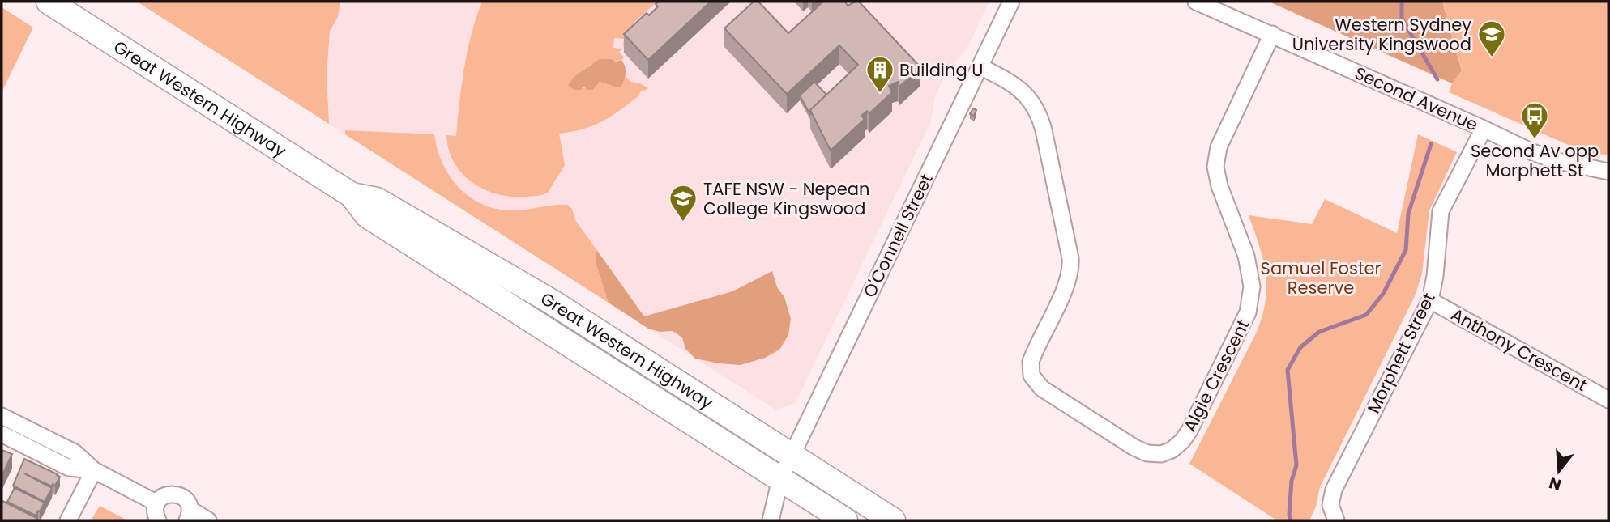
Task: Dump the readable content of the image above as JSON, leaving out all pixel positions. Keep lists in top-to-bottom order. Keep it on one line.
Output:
{"streets":{"highway":["Great Western Highway"],"street":["Second Avenue","O'Connell Street","Anthony Crescent","Morphett Street","Algie Crescent"]},"crossings":[["Great Western Highway","O'Connell Street"],["Second Avenue","Morphett Street"],["Second Avenue","Algie Crescent"],["O'Connell Street","Algie Crescent"],["Anthony Crescent","Morphett Street"]],"parks":["Samuel Foster Reserve"],"places":{"school or university":["Western Sydney University Kingswood","TAFE NSW - Nepean College Kingswood"],"building":["Building U"],"bus stop":["Second Av opp Morphett St"]},"north":"bottom"}
